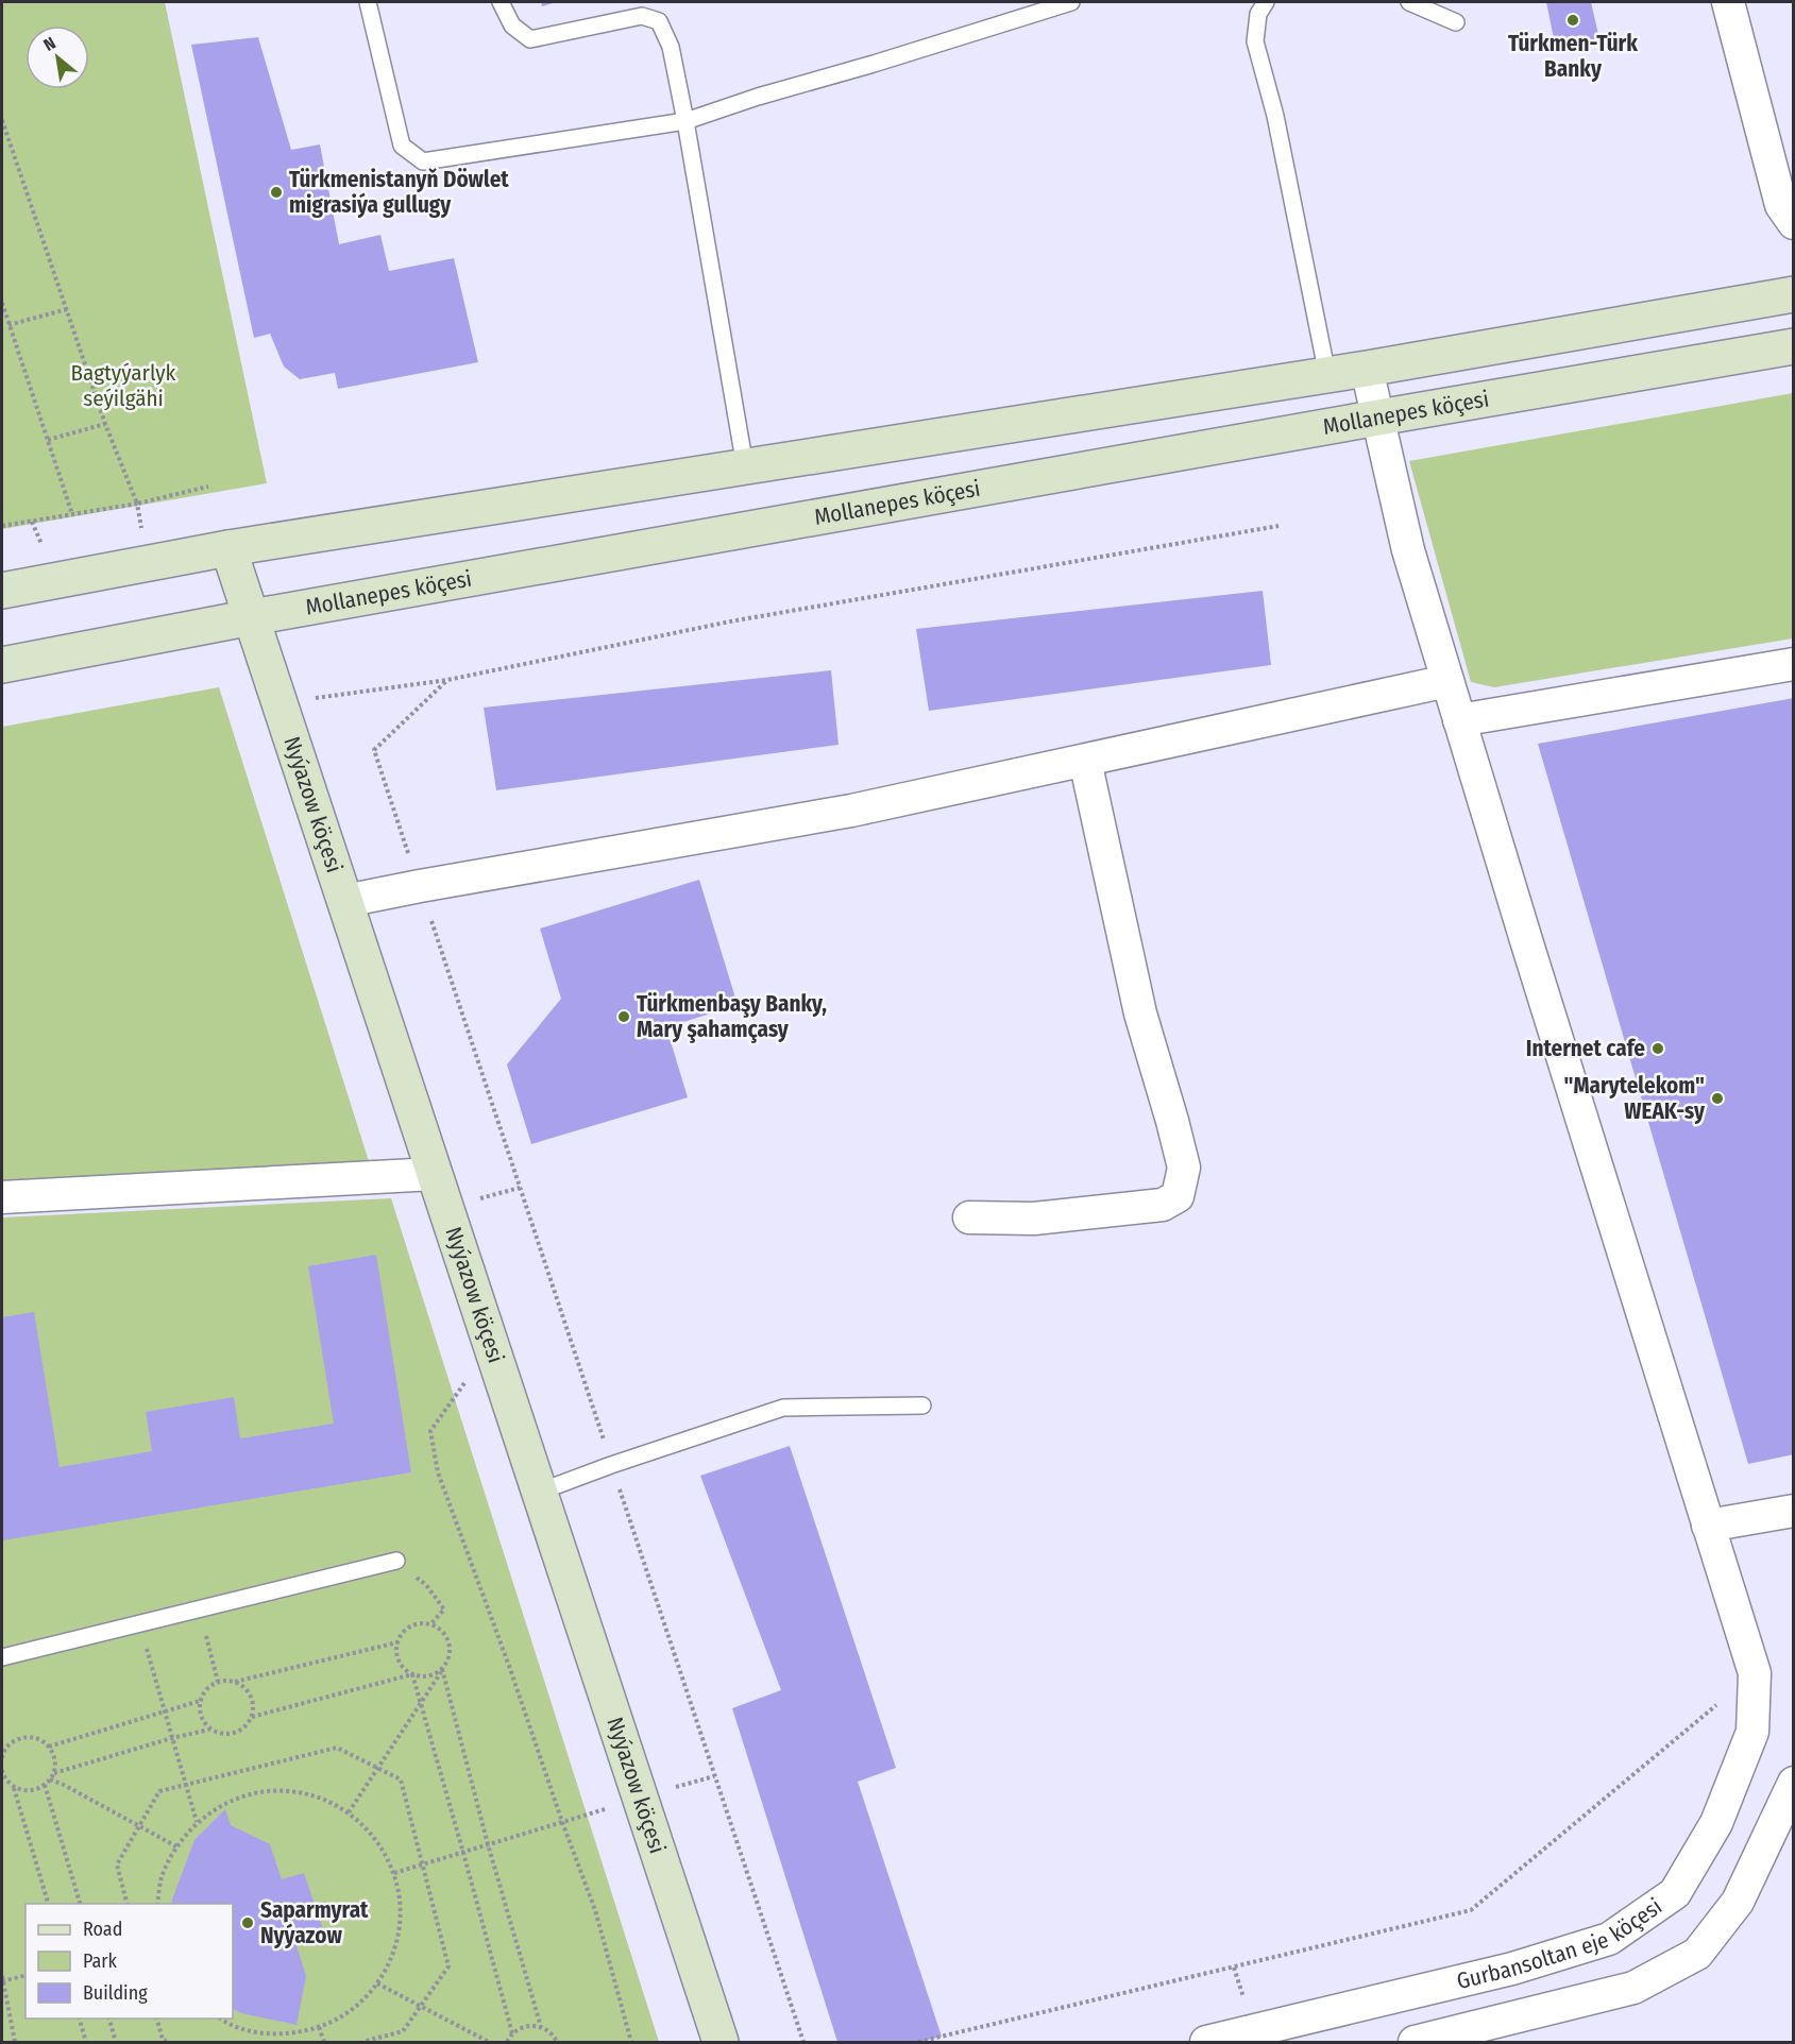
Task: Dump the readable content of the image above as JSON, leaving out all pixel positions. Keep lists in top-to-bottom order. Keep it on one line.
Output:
{"streets":{"street":["Mollanepes köçesi","Nyýazow köçesi","Gurbansoltan eje köçesi"]},"crossings":[["Mollanepes köçesi","Nyýazow köçesi"],["Mollanepes köçesi","Gurbansoltan eje köçesi"]],"parks":["Bagtyýarlyk seýilgähi"],"places":["Türkmen-Türk Banky","Türkmenistanyň Döwlet migrasiýa gullugy","Türkmenbaşy Banky, Mary şahamçasy","Internet cafe","\"Marytelekom\" WEAK-sy","Saparmyrat Nyýazow"],"legend":["Road","Park","Building"],"north":"top left"}
